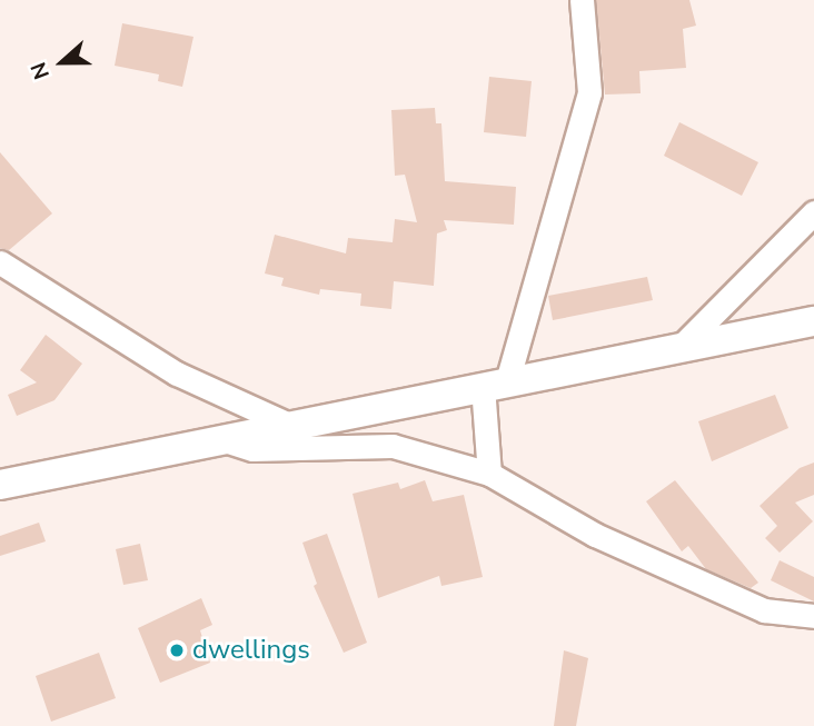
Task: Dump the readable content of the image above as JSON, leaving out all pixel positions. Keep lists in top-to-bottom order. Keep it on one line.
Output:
{"places":["dwellings"],"north":"left"}
